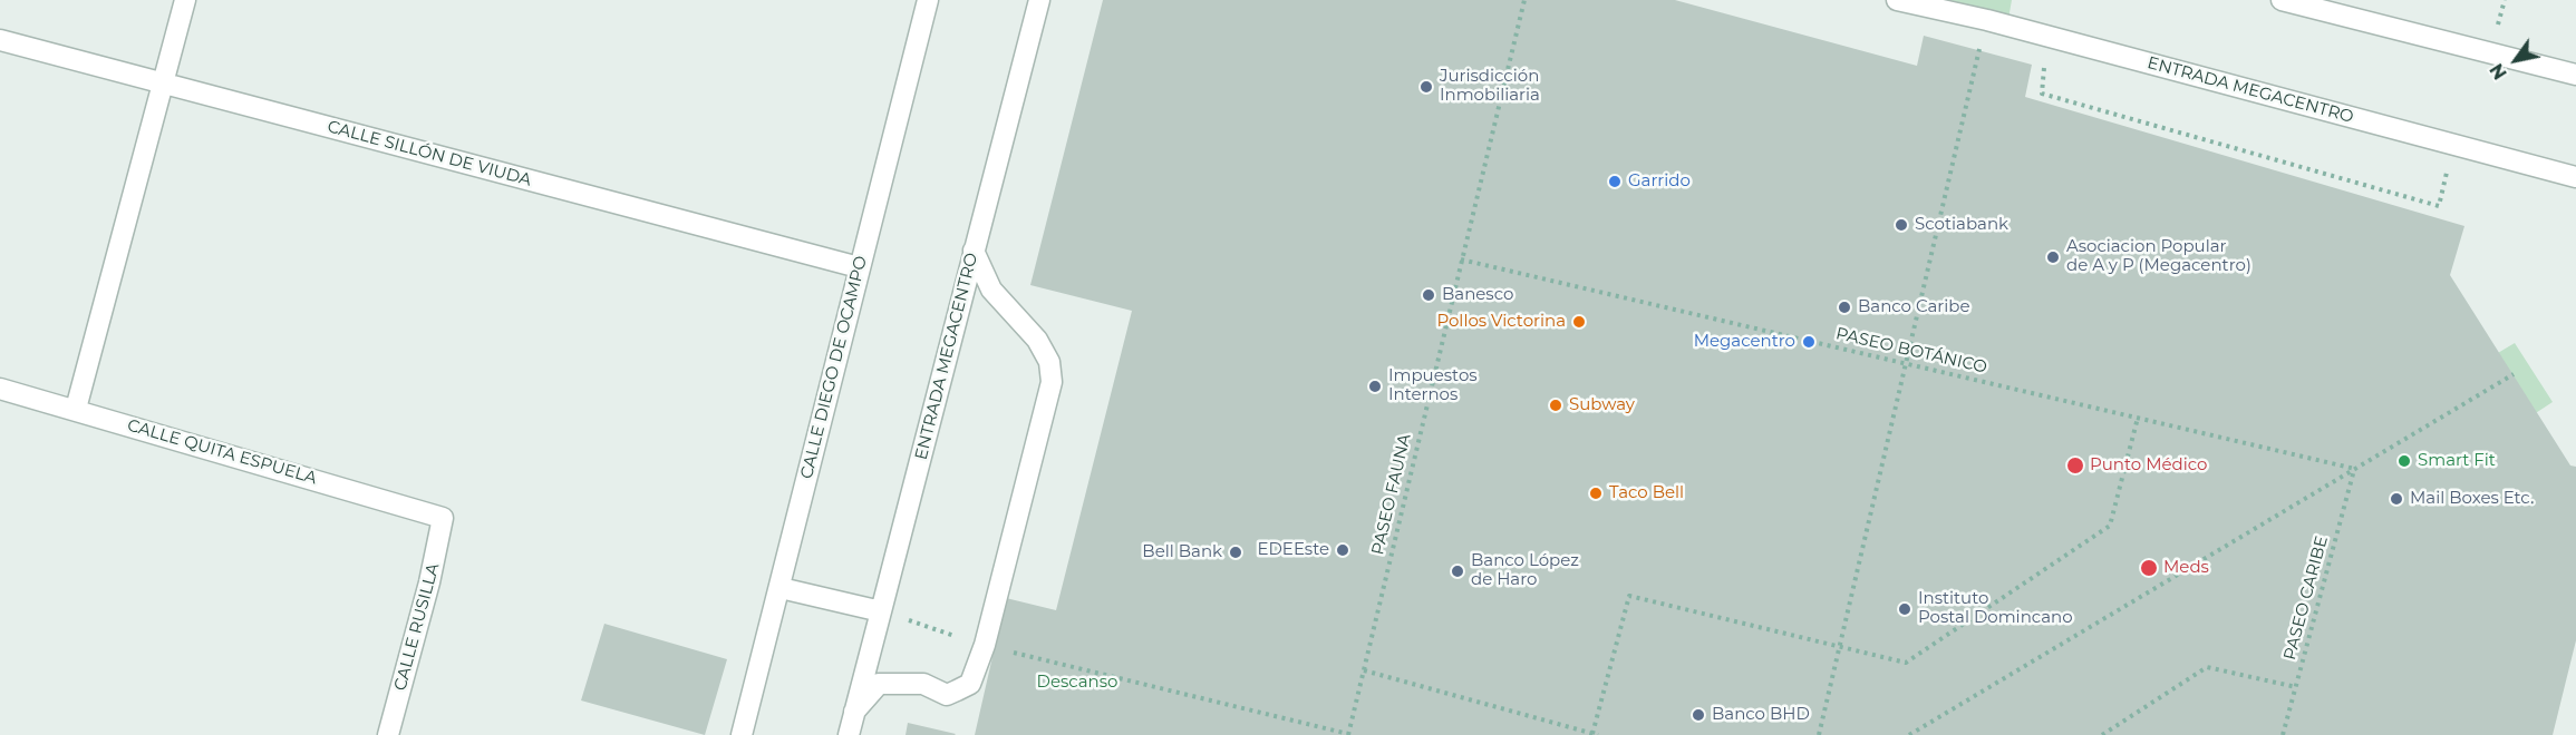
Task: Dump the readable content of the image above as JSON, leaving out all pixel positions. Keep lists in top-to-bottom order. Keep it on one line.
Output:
{"streets":{"street":["ENTRADA MEGACENTRO","CALLE SILLÓN DE VIUDA","CALLE DIEGO DE OCAMPO","CALLE QUITA ESPUELA","CALLE RUSILLA"],"path":["PASEO BOTÁNICO","PASEO FAUNA","PASEO CARIBE"]},"crossings":[["CALLE SILLÓN DE VIUDA","CALLE DIEGO DE OCAMPO"],["PASEO BOTÁNICO","PASEO FAUNA"],["PASEO BOTÁNICO","PASEO CARIBE"],["CALLE QUITA ESPUELA","CALLE RUSILLA"]],"parks":["Descanso"],"places":["Jurisdicción Inmobiliaria","Garrido","Scotiabank","Asociacion Popular de A y P (Megacentro)","Banesco","Banco Caribe","Pollos Victorina","Megacentro","Impuestos Internos","Subway","Smart Fit","Punto Médico","Taco Bell","Mail Boxes Etc.","EDEEste","Bell Bank","Meds","Banco López de Haro","Instituto Postal Domincano","Banco BHD"],"north":"bottom left"}
